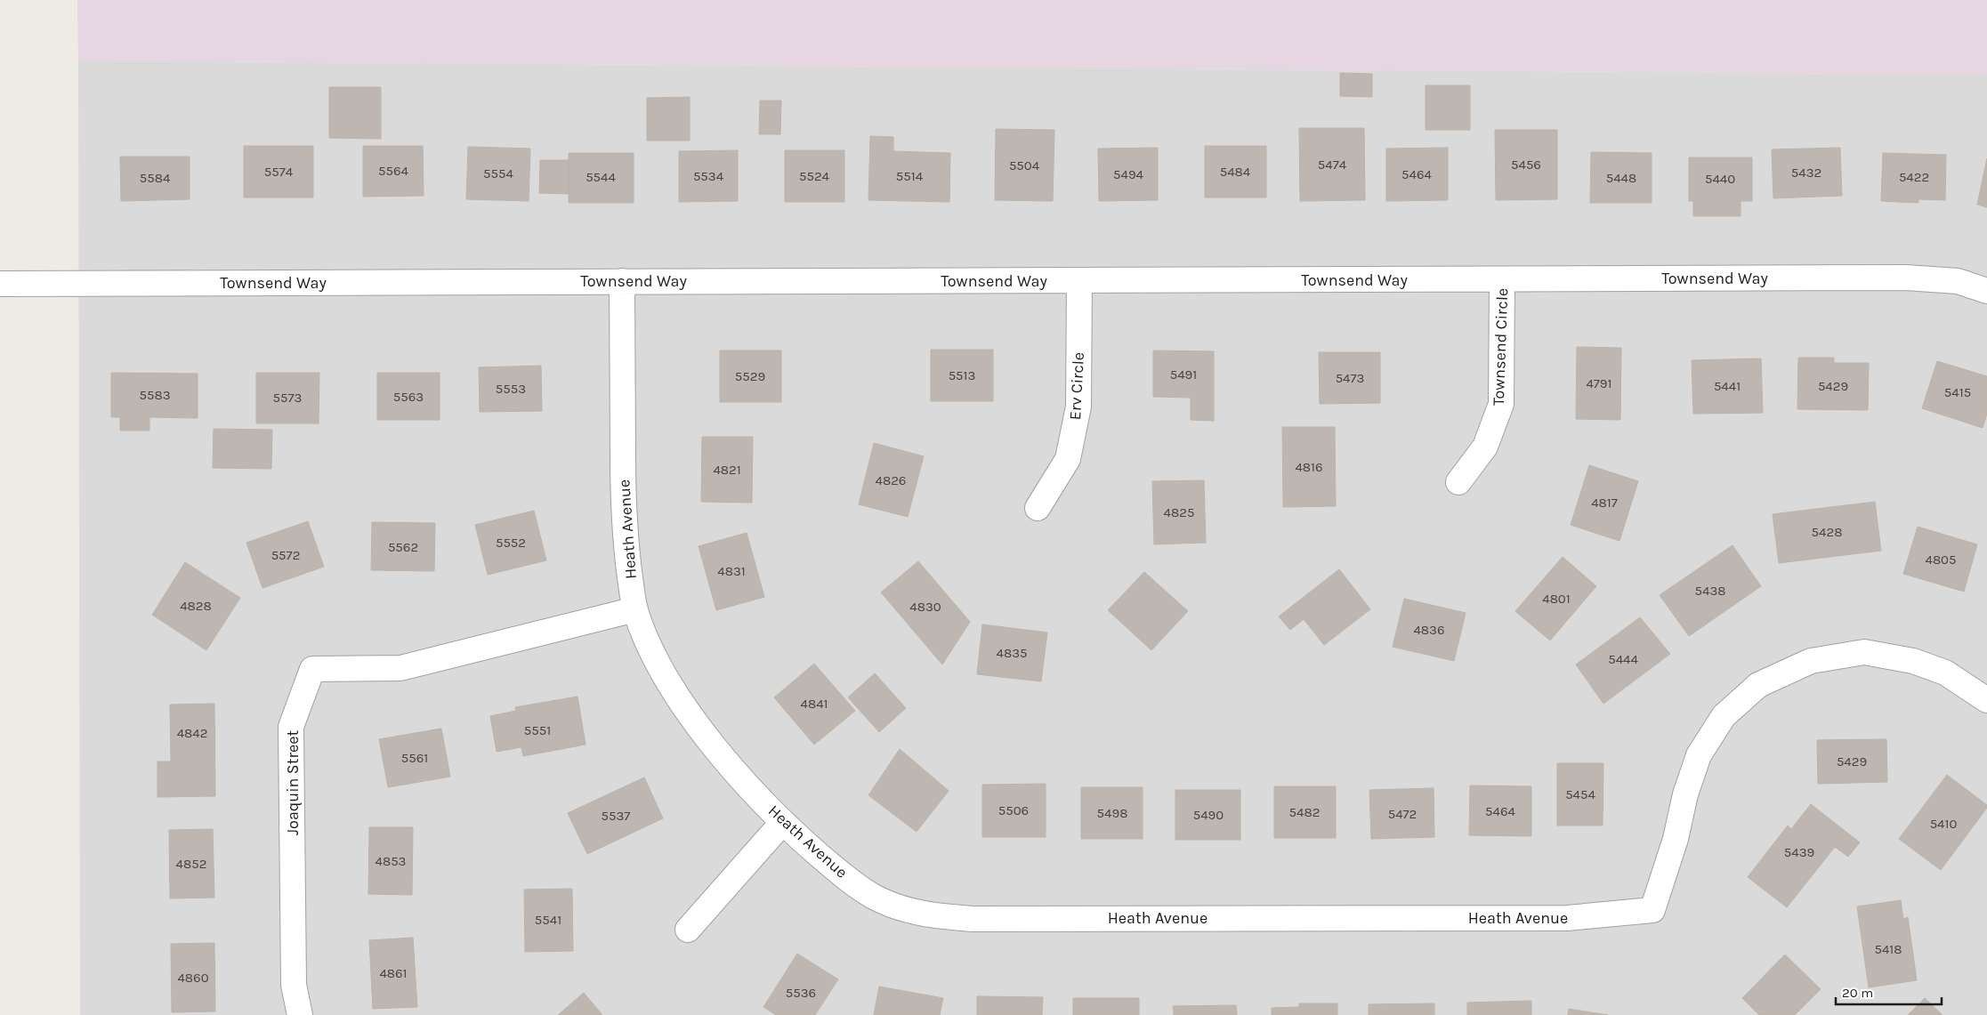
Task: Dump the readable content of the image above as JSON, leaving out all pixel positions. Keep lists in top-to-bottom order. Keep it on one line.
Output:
{"streets":{"street":["Townsend Way","Townsend Circle","Erv Circle","Heath Avenue","Joaquin Street"]},"crossings":[["Townsend Way","Townsend Circle"],["Townsend Way","Erv Circle"],["Townsend Way","Heath Avenue"],["Heath Avenue","Joaquin Street"]],"house_numbers":["5474","5456","5504","5564","5574","5484","5432","5554","5494","5464","5534","5524","5514","5544","5422","5584","5448","5440","5491","5513","5529","5473","4791","5441","5429","5553","5415","5583","5563","5573","4816","4821","4826","4817","4825","5428","5552","5562","5572","4805","4831","5438","4801","4828","4830","4836","4835","5444","4841","5551","4842","5561","5429","5454","5506","5464","5482","5498","5472","5490","5537","5410","5439","4853","4852","5541","5418","4861","4860","5536"],"scale_bar":"20 m"}
